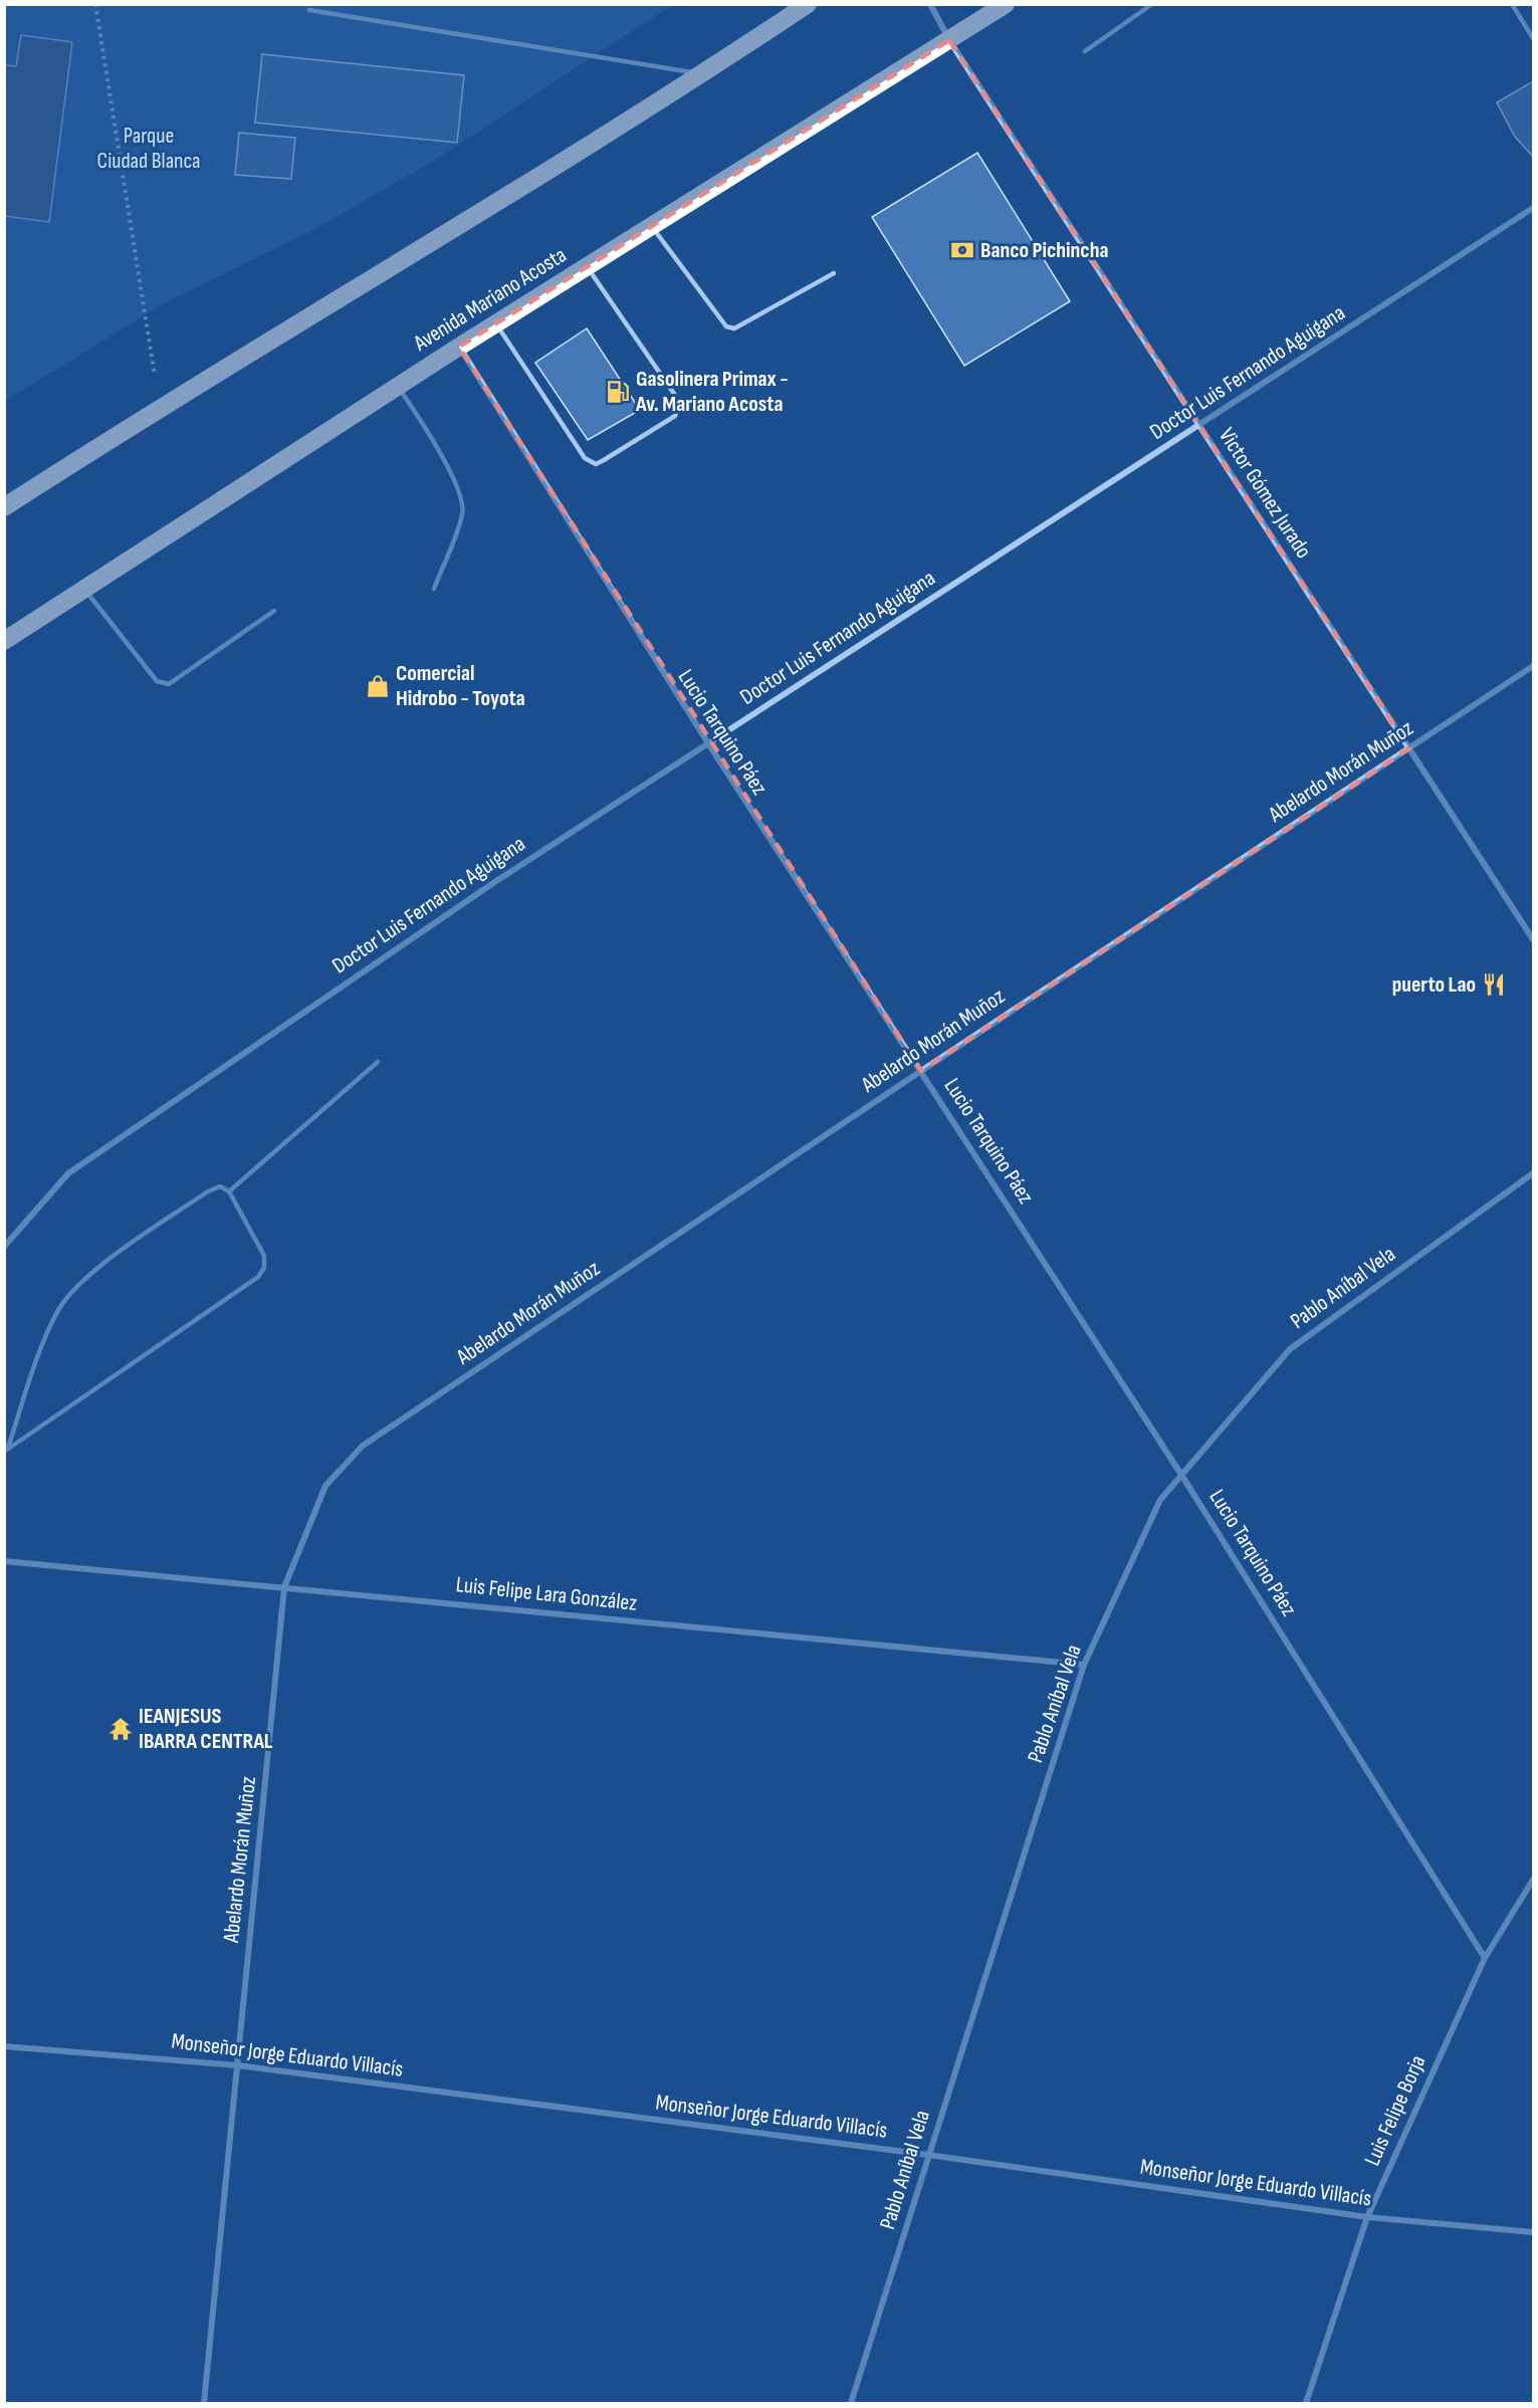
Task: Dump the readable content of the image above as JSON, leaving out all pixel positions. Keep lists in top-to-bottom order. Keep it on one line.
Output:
{"streets":{"highway":["Avenida Mariano Acosta"],"street":["Doctor Luis Fernando Aguigana","Victor Gómez Jurado","Lucio Tarquino Páez","Abelardo Morán Muñoz","Pablo Aníbal Vela","Luis Felipe Lara González","Monseñor Jorge Eduardo Villacís","Luis Felipe Borja"]},"crossings":[["Avenida Mariano Acosta","Victor Gómez Jurado"],["Avenida Mariano Acosta","Lucio Tarquino Páez"],["Doctor Luis Fernando Aguigana","Victor Gómez Jurado"],["Doctor Luis Fernando Aguigana","Lucio Tarquino Páez"],["Victor Gómez Jurado","Abelardo Morán Muñoz"],["Lucio Tarquino Páez","Abelardo Morán Muñoz"],["Lucio Tarquino Páez","Pablo Aníbal Vela"],["Lucio Tarquino Páez","Luis Felipe Borja"],["Abelardo Morán Muñoz","Luis Felipe Lara González"],["Abelardo Morán Muñoz","Monseñor Jorge Eduardo Villacís"],["Pablo Aníbal Vela","Luis Felipe Lara González"],["Pablo Aníbal Vela","Monseñor Jorge Eduardo Villacís"],["Monseñor Jorge Eduardo Villacís","Luis Felipe Borja"]],"parks":["Parque Ciudad Blanca"],"places":{"bank":["Banco Pichincha"],"fuel station":["Gasolinera Primax - Av. Mariano Acosta"],"shop":["Comercial Hidrobo - Toyota"],"restaurant":["puerto Lao"],"temple":["IEANJESUS IBARRA CENTRAL"]}}
